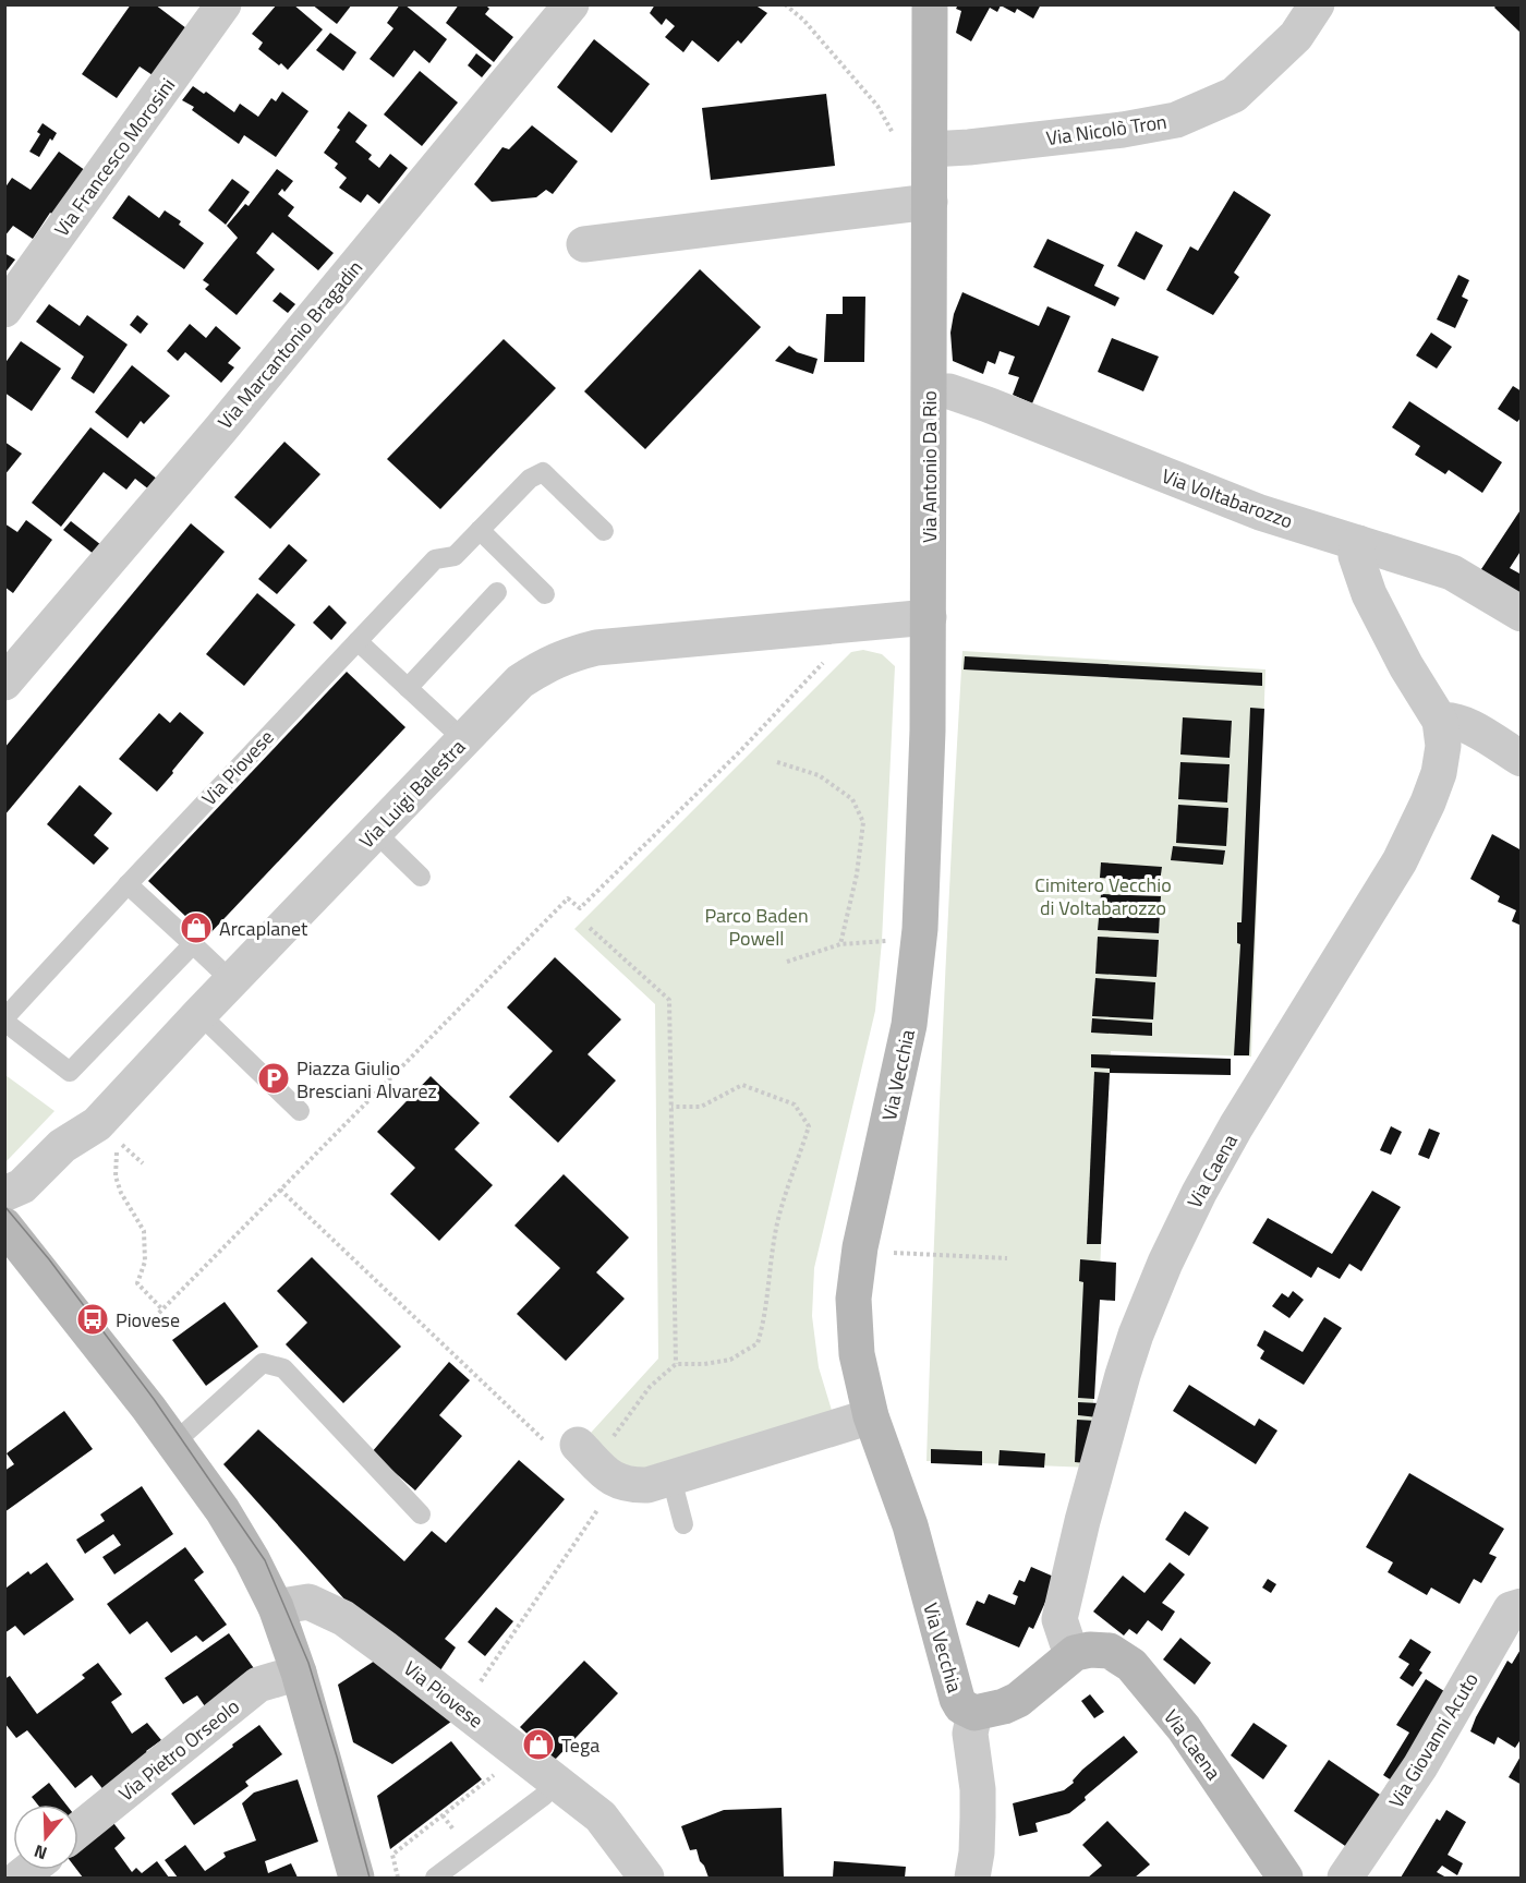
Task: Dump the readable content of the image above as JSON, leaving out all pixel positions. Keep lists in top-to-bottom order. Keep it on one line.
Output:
{"streets":{"street":["Via Nicolò Tron","Via Francesco Morosini","Via Marcantonio Bragadin","Via Antonio Da Rio","Via Voltabarozzo","Via Piovese","Via Luigi Balestra","Via Vecchia","Via Caena","Via Giovanni Acuto","Via Pietro Orseolo"]},"crossings":[["Via Nicolò Tron","Via Antonio Da Rio"],["Via Antonio Da Rio","Via Voltabarozzo"],["Via Antonio Da Rio","Via Luigi Balestra"],["Via Antonio Da Rio","Via Vecchia"]],"parks":["Cimitero Vecchio di Voltabarozzo","Parco Baden Powell"],"places":{"shop":["Arcaplanet","Tega"],"parking":["Piazza Giulio Bresciani Alvarez"],"bus stop":["Piovese"]},"north":"bottom"}
